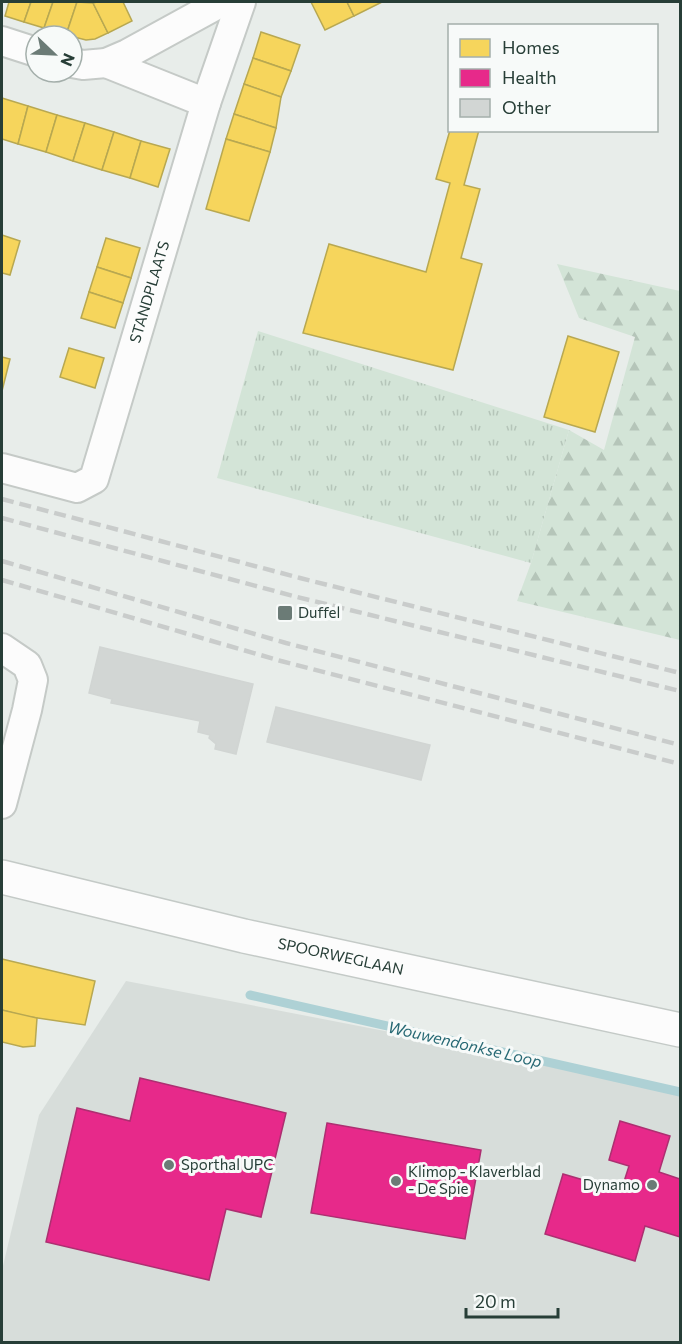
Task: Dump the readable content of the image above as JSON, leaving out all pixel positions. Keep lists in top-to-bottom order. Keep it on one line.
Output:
{"streets":{"street":["STANDPLAATS","SPOORWEGLAAN"]},"water":["Wouwendonkse Loop"],"places":{"transit":["Duffel"],"other":["Sporthal UPC","Klimop - Klaverblad - De Spie","Dynamo"]},"legend":["Homes","Health","Other"],"scale_bar":"20 m","north":"bottom right"}
